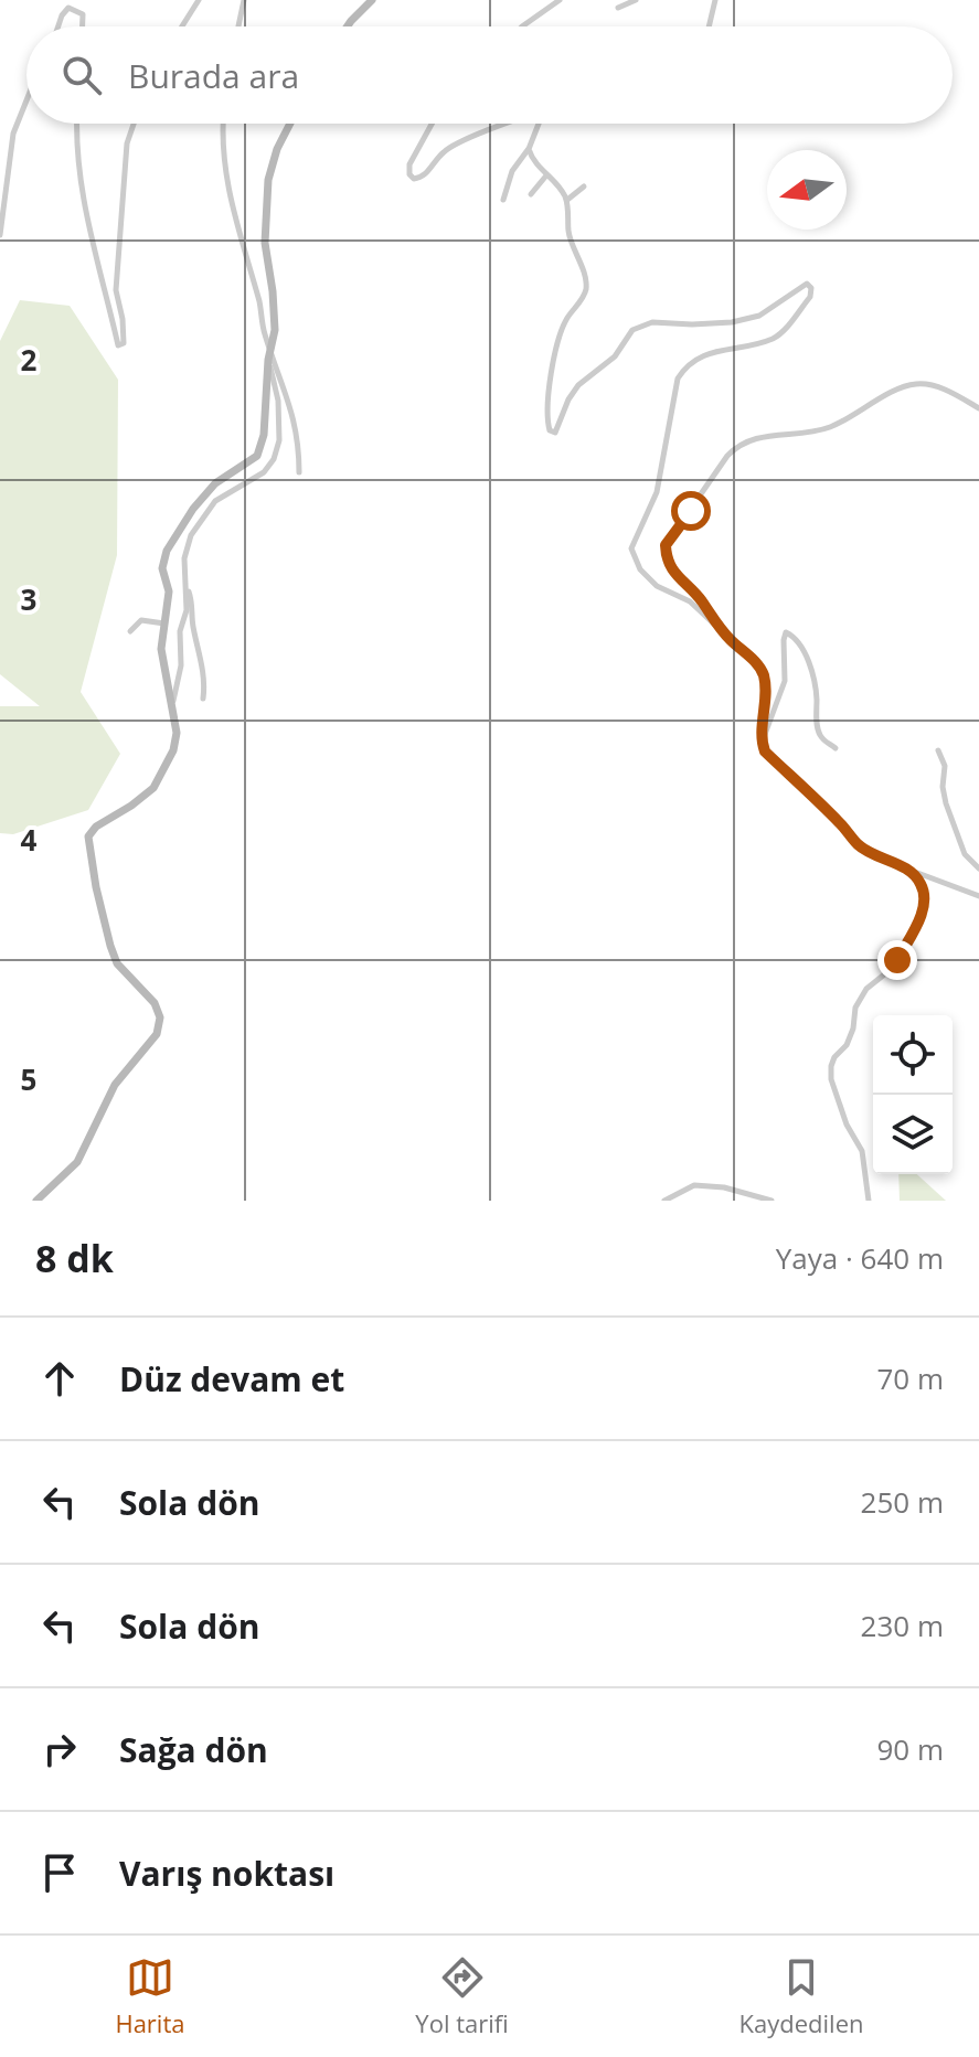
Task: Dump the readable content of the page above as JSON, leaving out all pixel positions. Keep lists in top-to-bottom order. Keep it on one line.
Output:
{"north":"left","page":{"search":"Burada ara","heading":["8 dk","Yaya · 640 m"],"list":[["Düz devam et","70 m"],["Sola dön","250 m"],["Sola dön","230 m"],["Sağa dön","90 m"],"Varış noktası"],"nav":["Harita","Yol tarifi","Kaydedilen"]},"grid":{"rows":["2","3","4","5"]}}
